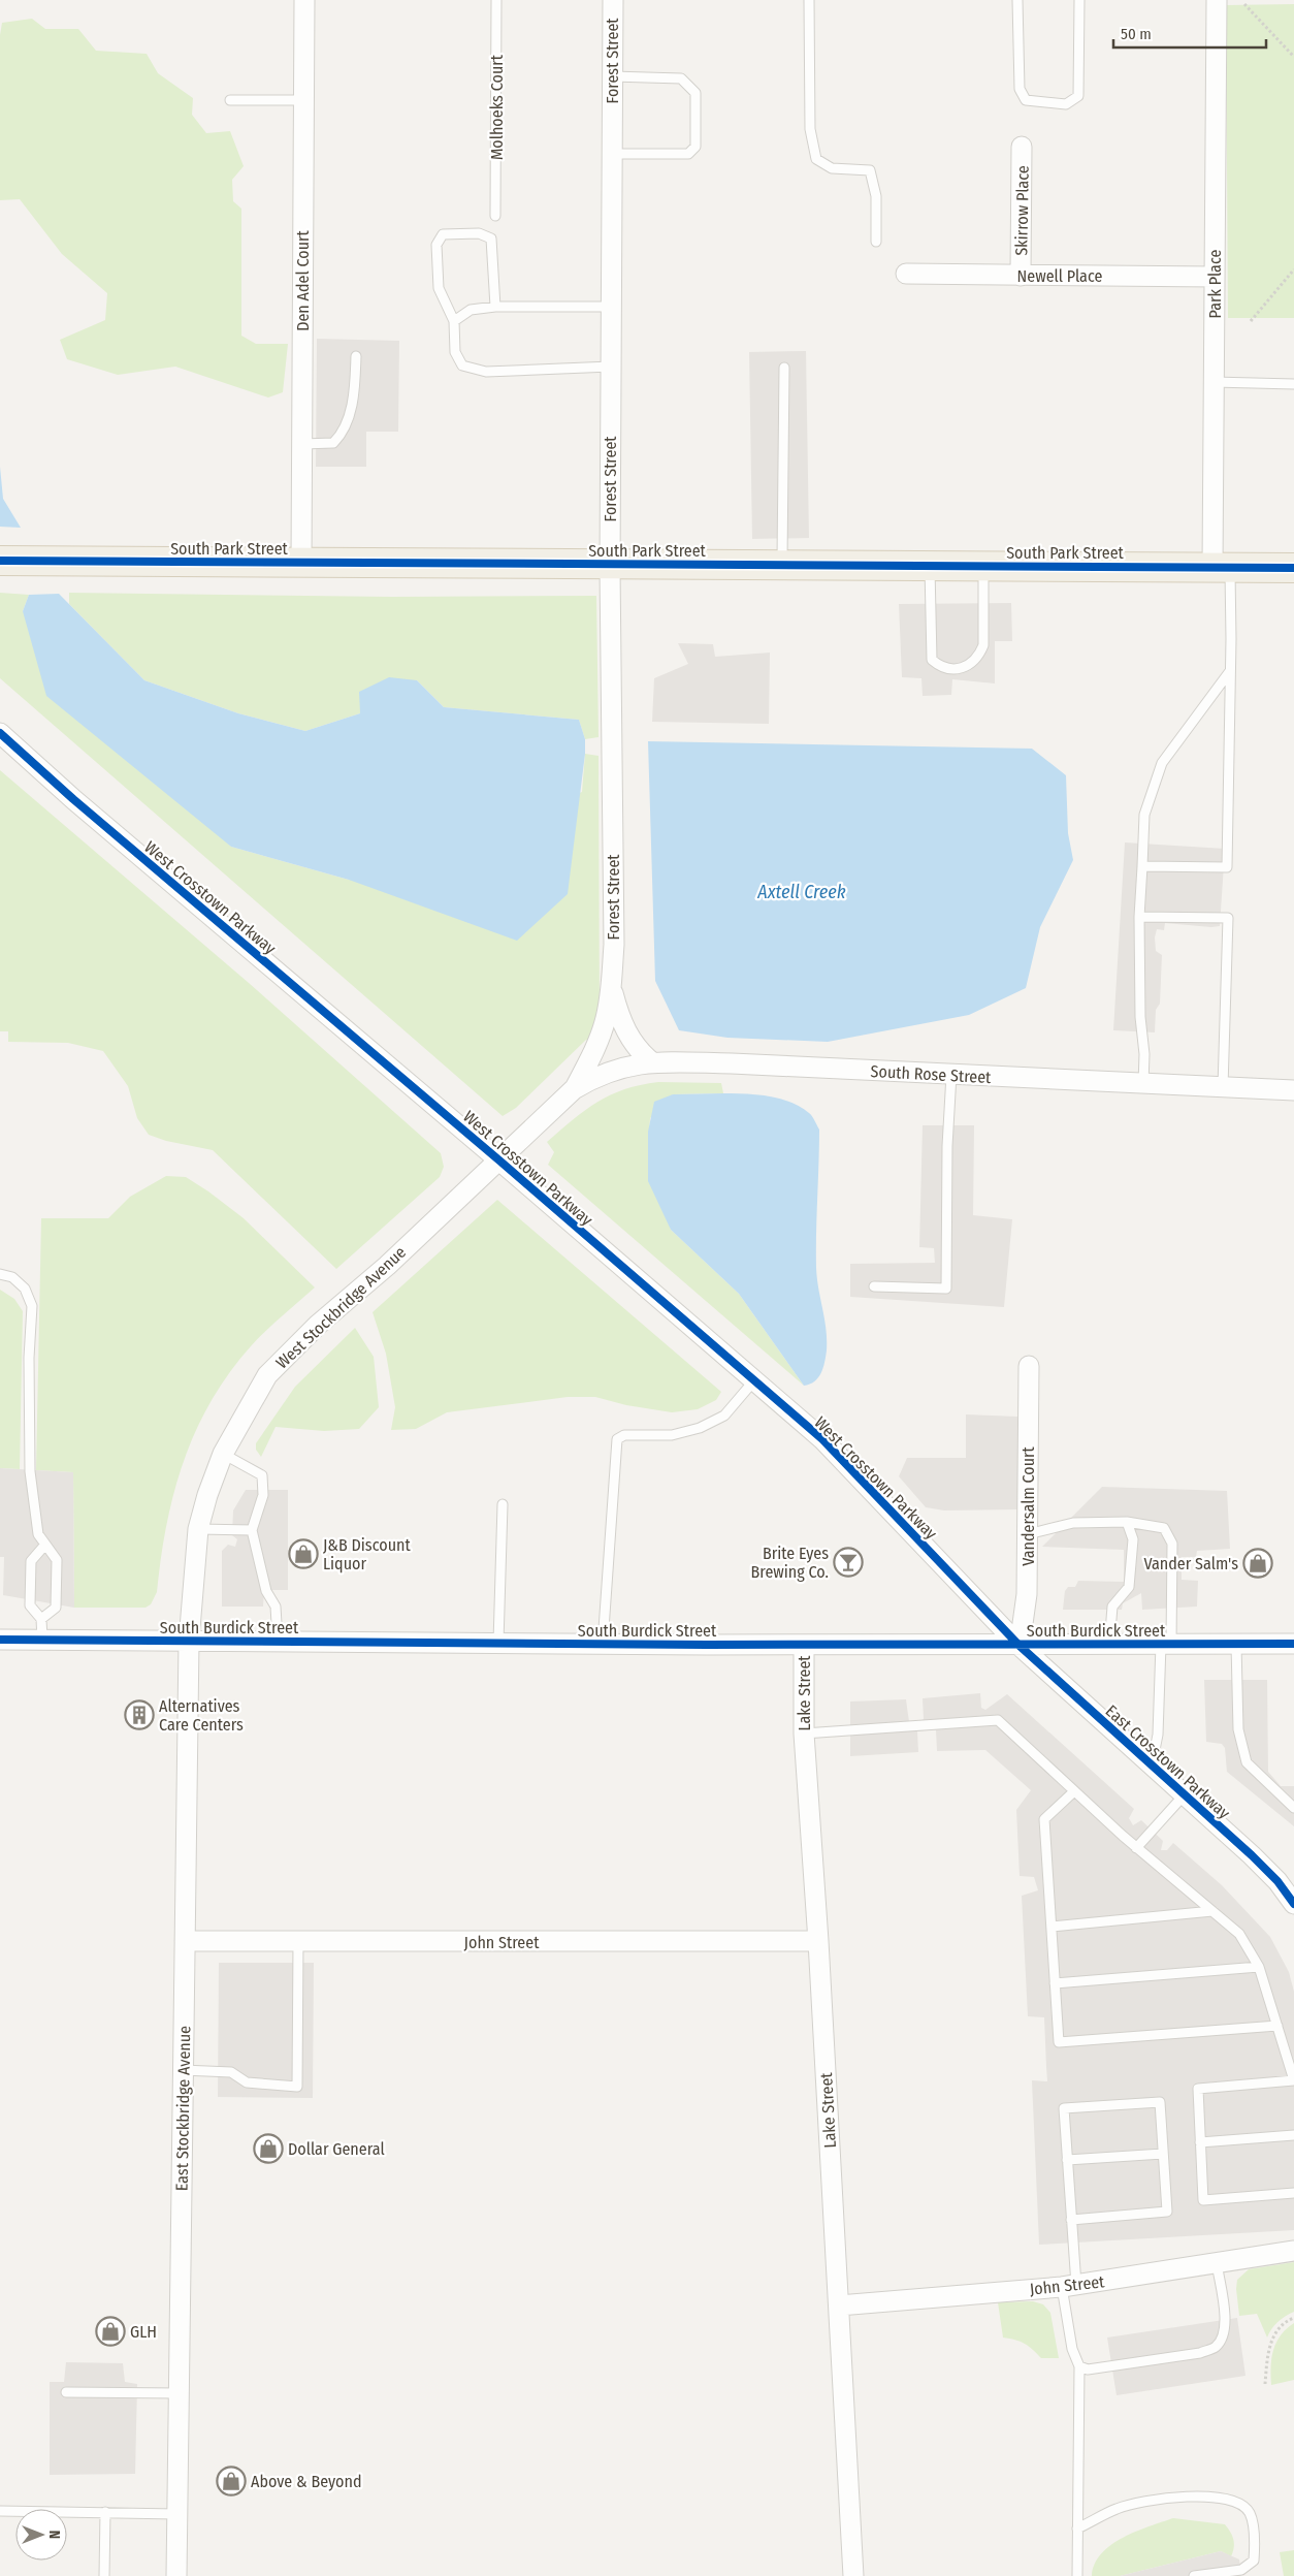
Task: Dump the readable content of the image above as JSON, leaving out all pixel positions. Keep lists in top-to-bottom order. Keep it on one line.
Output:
{"streets":{"main road":["South Park Street"],"street":["Forest Street","Skirrow Place","Newell Place","Den Adel Court","Park Place","West Crosstown Parkway","South Rose Street","West Stockbridge Avenue","Vandersalm Court","South Burdick Street","Lake Street","East Crosstown Parkway","John Street","East Stockbridge Avenue"],"lane":["Molhoeks Court"]},"crossings":[["Forest Street","South Park Street"],["Forest Street","South Rose Street"],["Forest Street","West Stockbridge Avenue"],["Skirrow Place","Newell Place"],["Newell Place","Park Place"],["Den Adel Court","South Park Street"],["Park Place","South Park Street"],["West Crosstown Parkway","West Stockbridge Avenue"],["West Crosstown Parkway","Vandersalm Court"],["West Crosstown Parkway","South Burdick Street"],["West Crosstown Parkway","East Crosstown Parkway"],["South Rose Street","West Stockbridge Avenue"],["West Stockbridge Avenue","South Burdick Street"],["West Stockbridge Avenue","East Stockbridge Avenue"],["Vandersalm Court","South Burdick Street"],["Vandersalm Court","East Crosstown Parkway"],["South Burdick Street","Lake Street"],["South Burdick Street","East Crosstown Parkway"],["South Burdick Street","East Stockbridge Avenue"],["Lake Street","John Street"],["John Street","East Stockbridge Avenue"]],"water":["Axtell Creek"],"places":{"shop":["J&B Discount Liquor","Vander Salm's","Dollar General","GLH","Above & Beyond"],"bar":["Brite Eyes Brewing Co."],"building":["Alternatives Care Centers"]},"scale_bar":"50 m","north":"right"}
